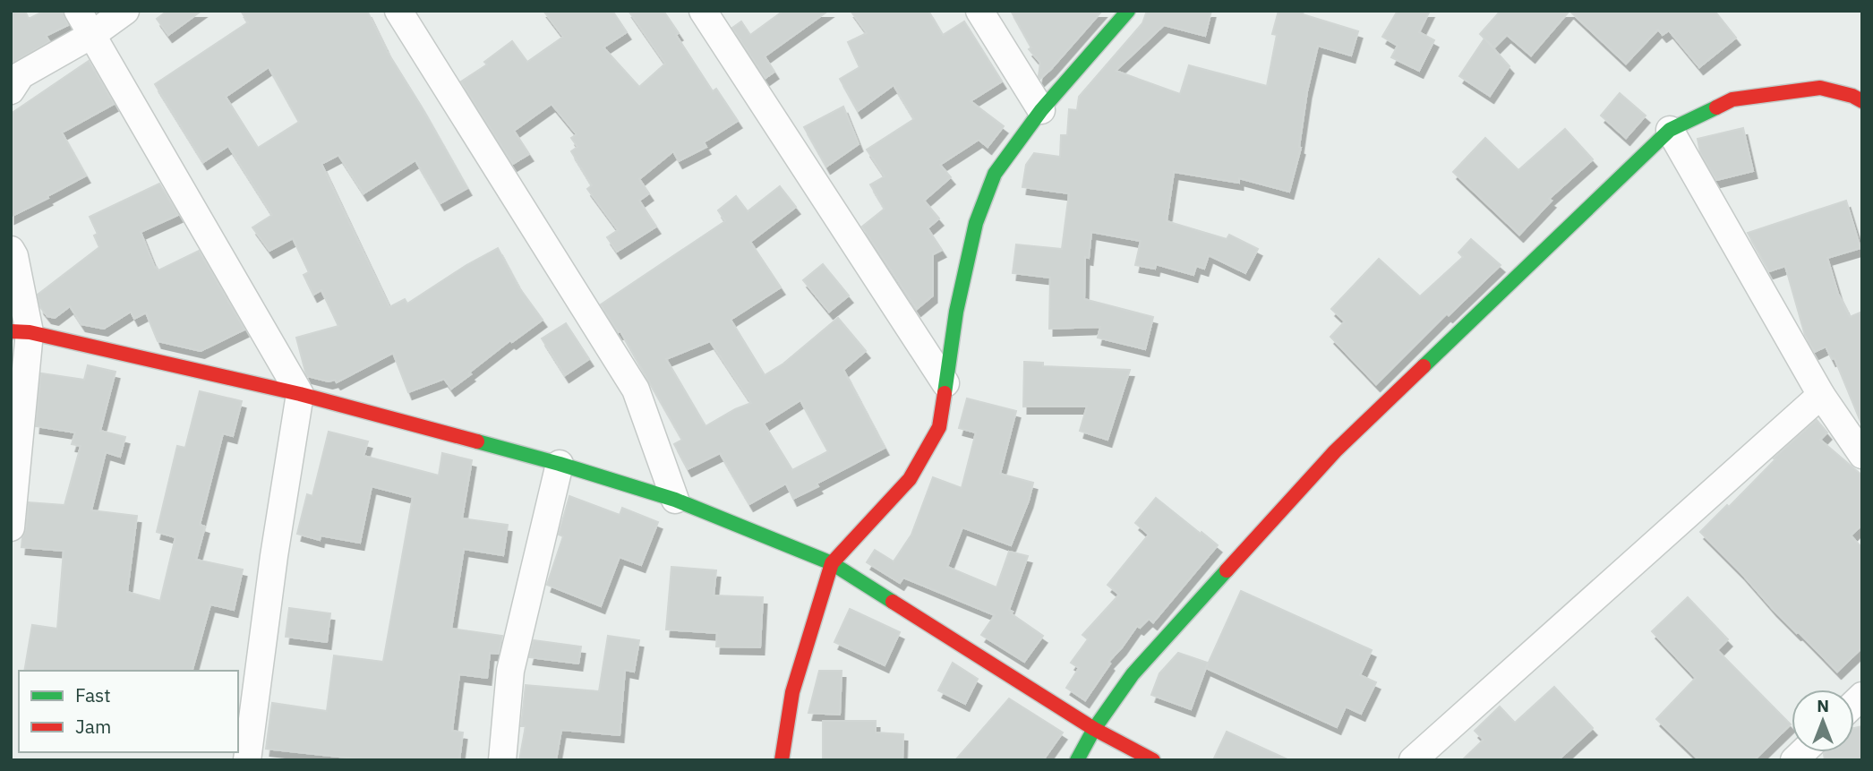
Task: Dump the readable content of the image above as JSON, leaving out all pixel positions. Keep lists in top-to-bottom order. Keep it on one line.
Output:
{"legend":["Fast","Jam"],"north":"top"}
